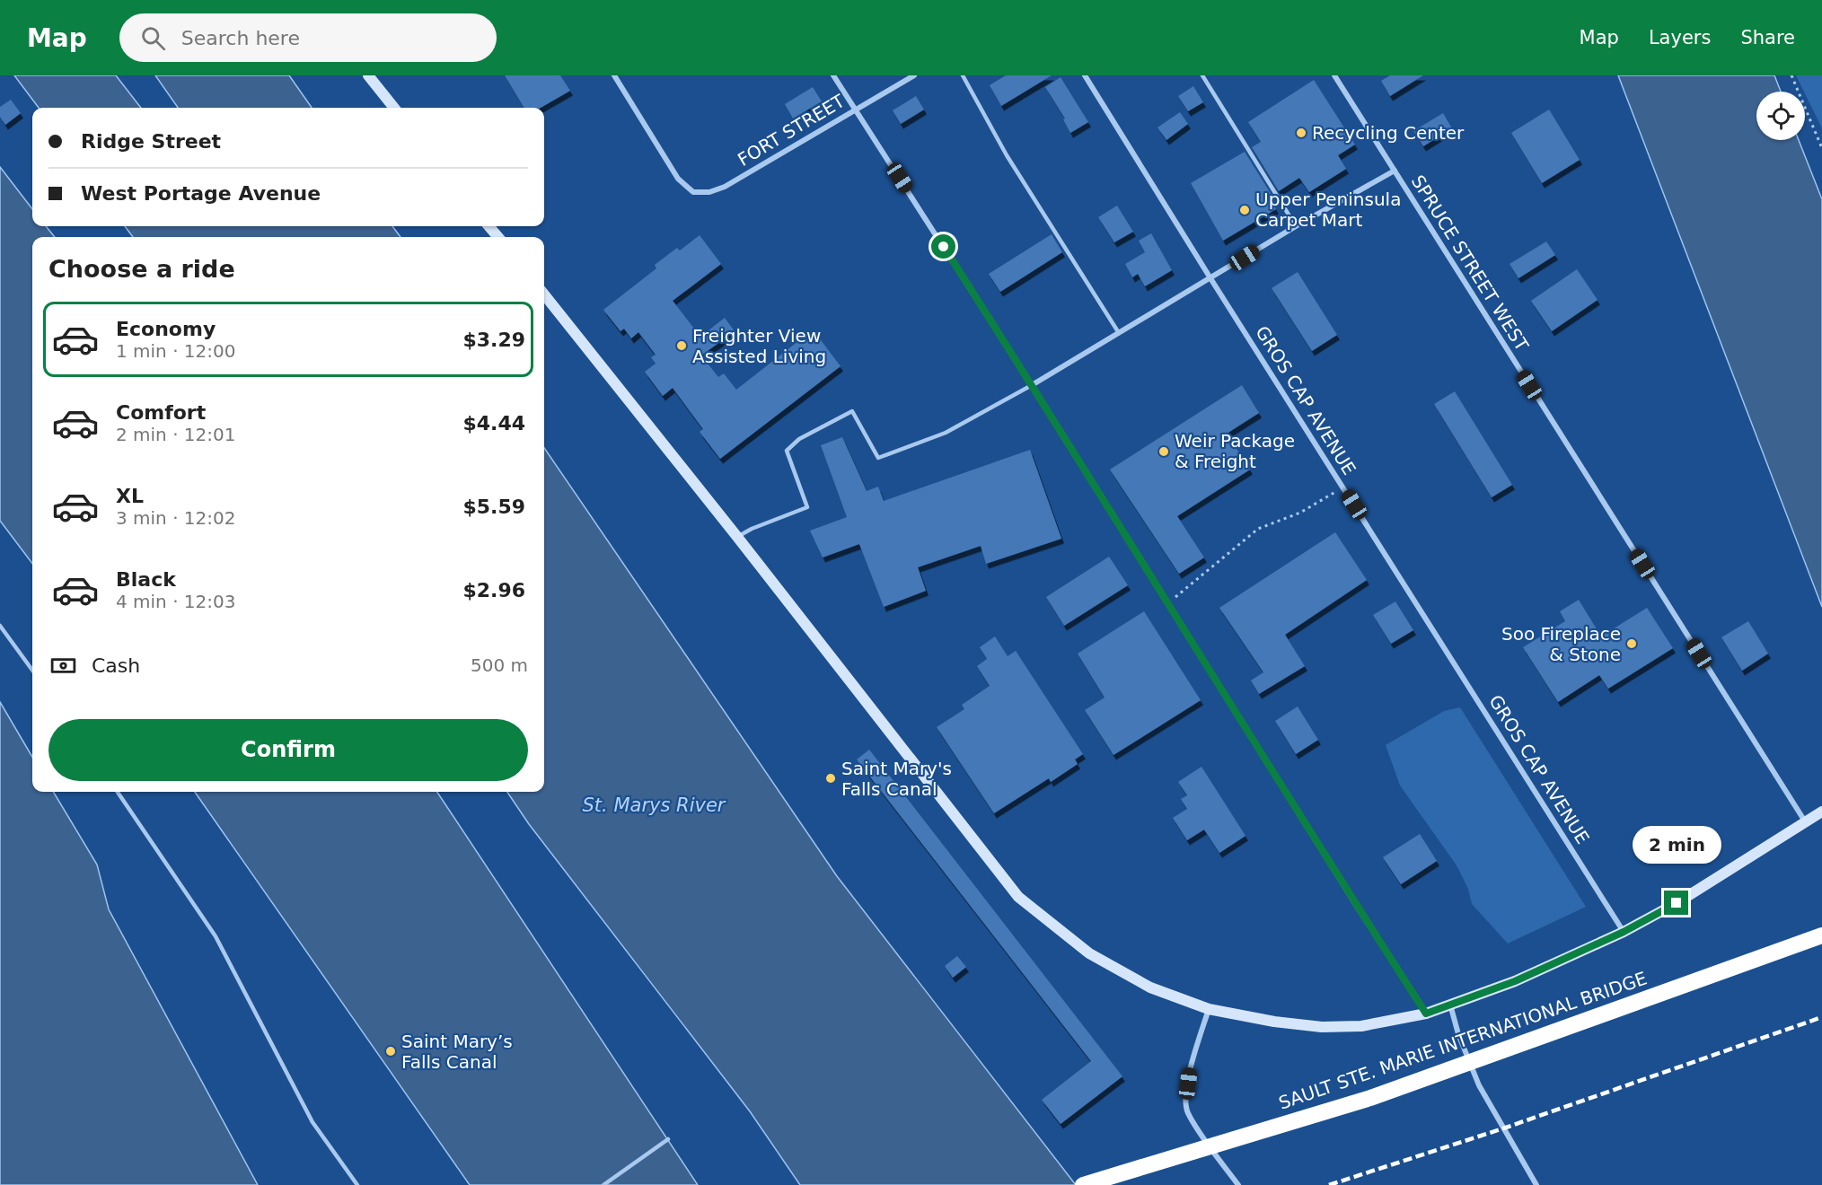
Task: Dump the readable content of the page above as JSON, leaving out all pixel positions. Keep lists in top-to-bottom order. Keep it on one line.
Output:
{"streets":{"highway":["SAULT STE. MARIE INTERNATIONAL BRIDGE"],"street":["FORT STREET","SPRUCE STREET WEST","GROS CAP AVENUE"]},"water":["St. Marys River"],"places":["Recycling Center","Upper Peninsula Carpet Mart","Freighter View Assisted Living","Weir Package & Freight","Soo Fireplace & Stone","Saint Mary's Falls Canal","Saint Mary’s Falls Canal"],"page":{"header":"Map","search":"Search here","nav":["Map","Layers","Share"],"banner":["Ridge Street","West Portage Avenue"],"heading":"Choose a ride","list":[{"name":"Economy","note":"1 min · 12:00","value":"$3.29"},{"name":"Comfort","note":"2 min · 12:01","value":"$4.44"},{"name":"XL","note":"3 min · 12:02","value":"$5.59"},{"name":"Black","note":"4 min · 12:03","value":"$2.96"}],"pay":["Cash","500 m"],"buttons":"Confirm","bubble":"2 min"}}
